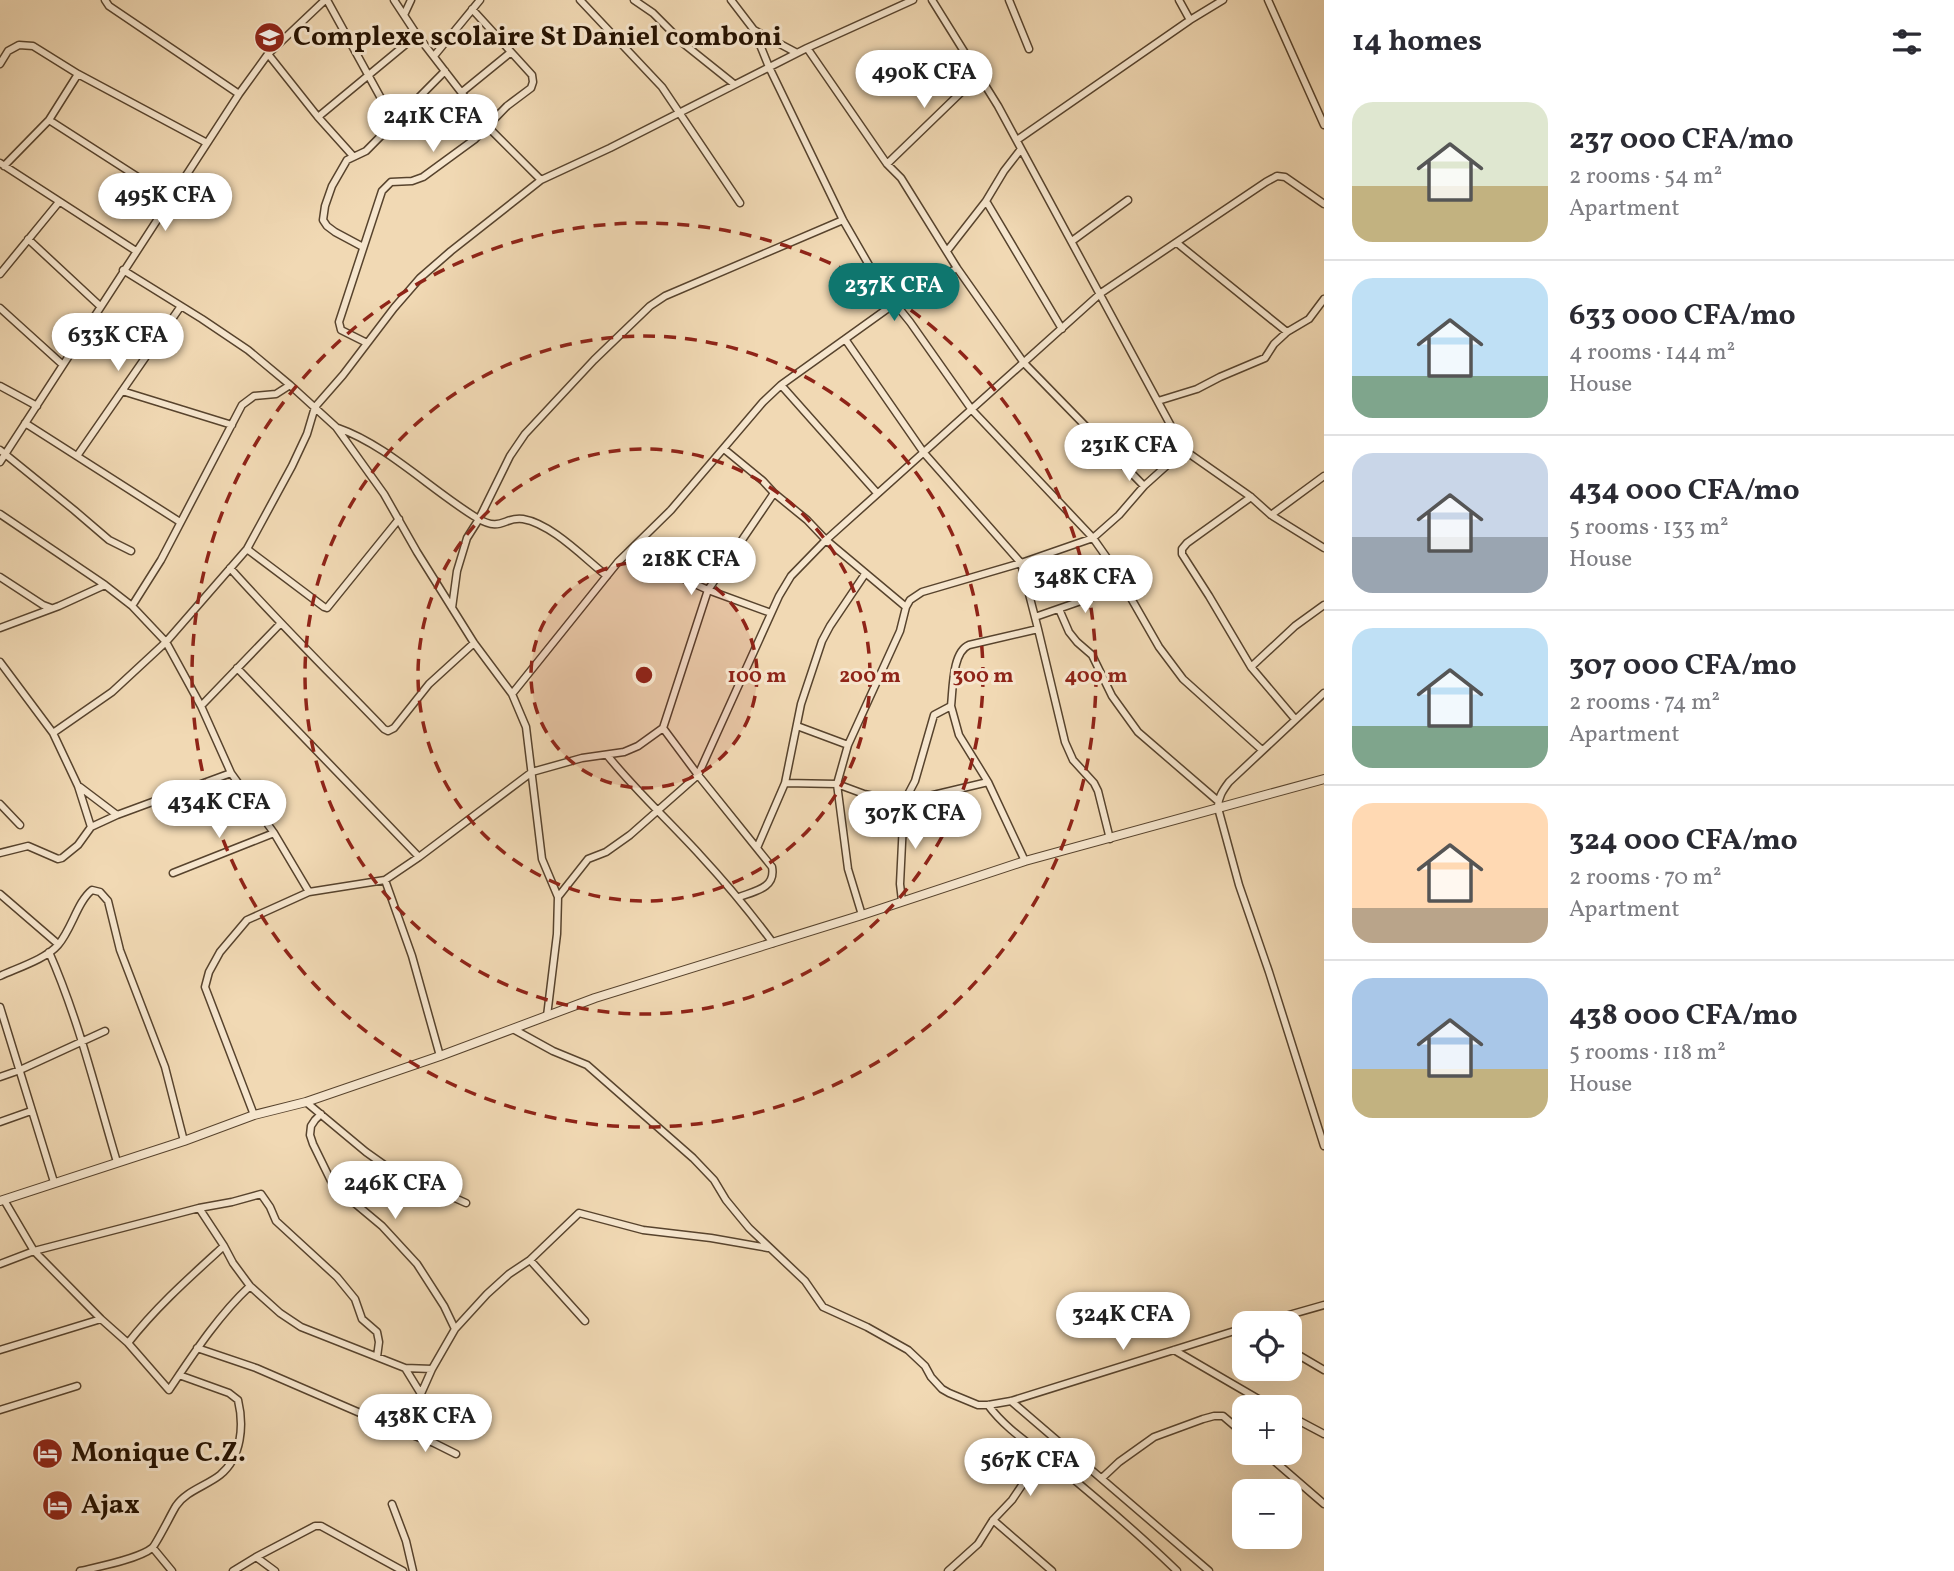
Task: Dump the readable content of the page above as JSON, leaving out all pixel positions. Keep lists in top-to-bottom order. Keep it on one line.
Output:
{"places":{"school or university":["Complexe scolaire St Daniel comboni"],"hotel":["Monique C.Z.","Ajax"]},"page":{"heading":"14 homes","price":["490K CFA","241K CFA","495K CFA","237K CFA","633K CFA","231K CFA","218K CFA","348K CFA","434K CFA","307K CFA","246K CFA","324K CFA","438K CFA","567K CFA"],"list":[{"name":"237 000 CFA/mo","note":"2 rooms · 54 m² · Apartment"},{"name":"633 000 CFA/mo","note":"4 rooms · 144 m² · House"},{"name":"434 000 CFA/mo","note":"5 rooms · 133 m² · House"},{"name":"307 000 CFA/mo","note":"2 rooms · 74 m² · Apartment"},{"name":"324 000 CFA/mo","note":"2 rooms · 70 m² · Apartment"},{"name":"438 000 CFA/mo","note":"5 rooms · 118 m² · House"}],"map_buttons":["+","−"]},"rings":["100 m","200 m","300 m","400 m"]}
